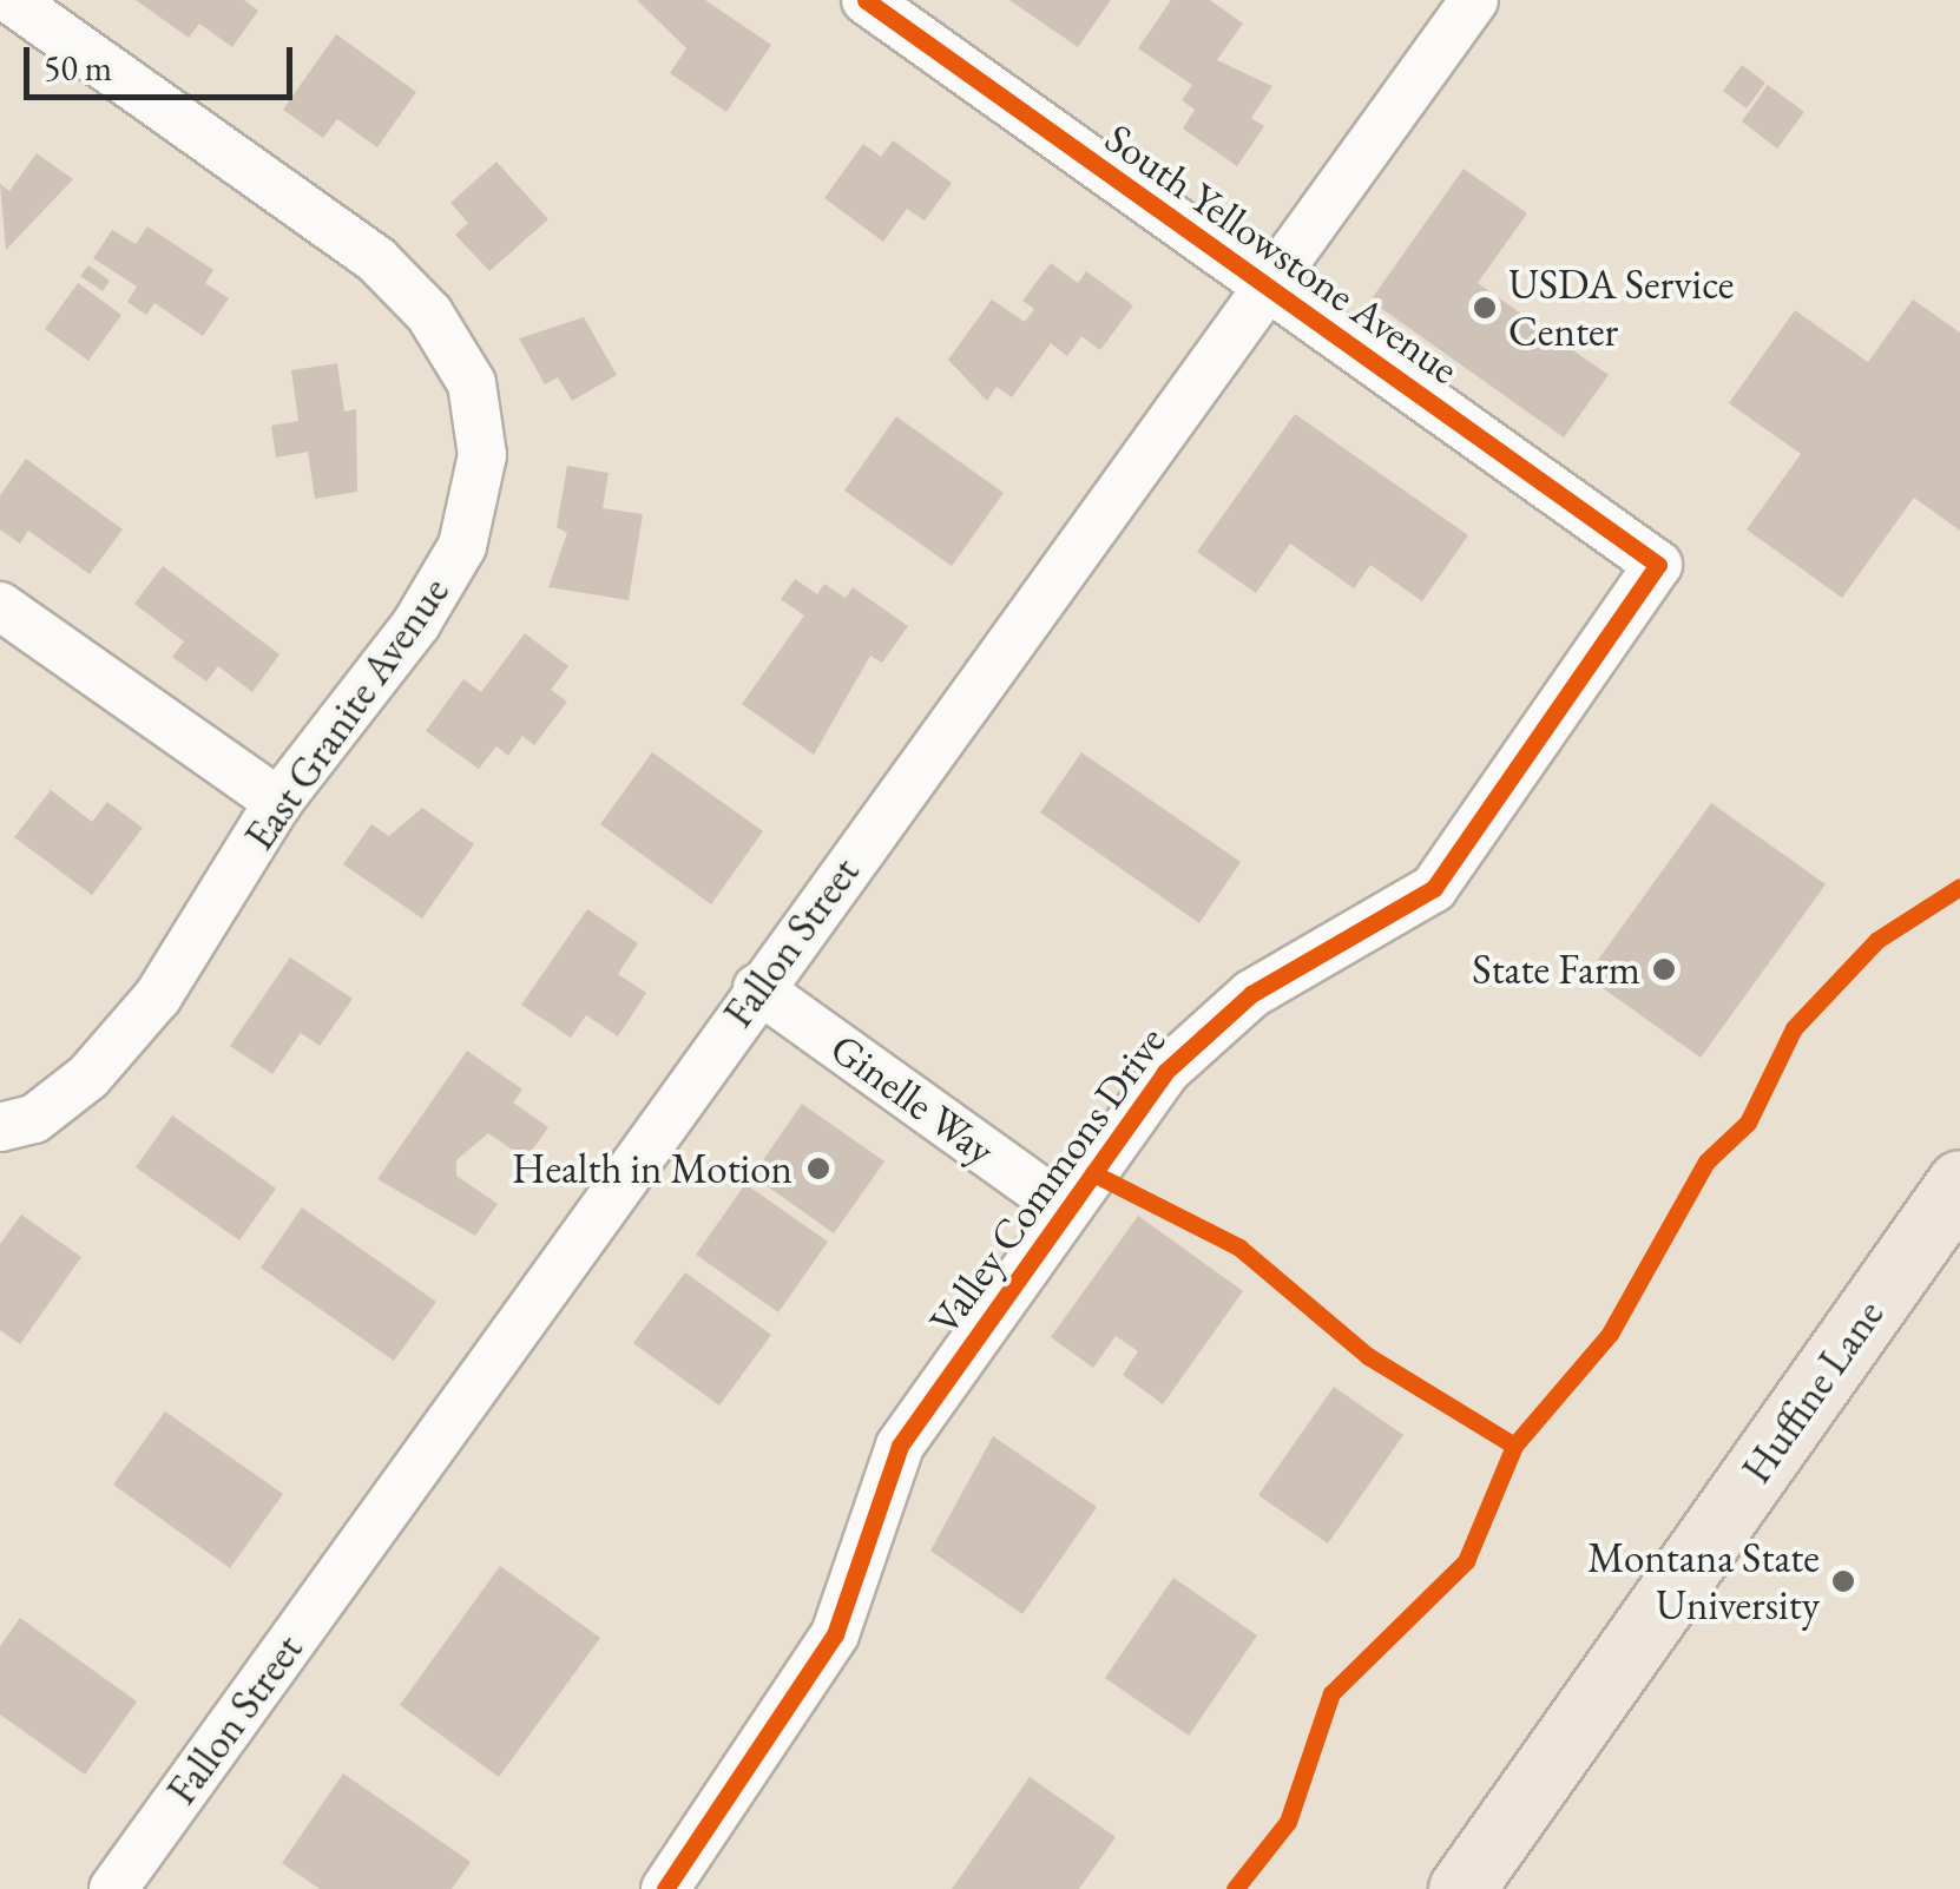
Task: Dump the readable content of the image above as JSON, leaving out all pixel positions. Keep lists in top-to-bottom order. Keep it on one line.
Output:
{"streets":{"highway":["Huffine Lane"],"street":["South Yellowstone Avenue","East Granite Avenue","Fallon Street","Ginelle Way","Valley Commons Drive"]},"crossings":[["South Yellowstone Avenue","Fallon Street"],["South Yellowstone Avenue","Valley Commons Drive"],["Fallon Street","Ginelle Way"],["Ginelle Way","Valley Commons Drive"]],"places":["USDA Service Center","State Farm","Health in Motion","Montana State University"],"scale_bar":"50 m"}
